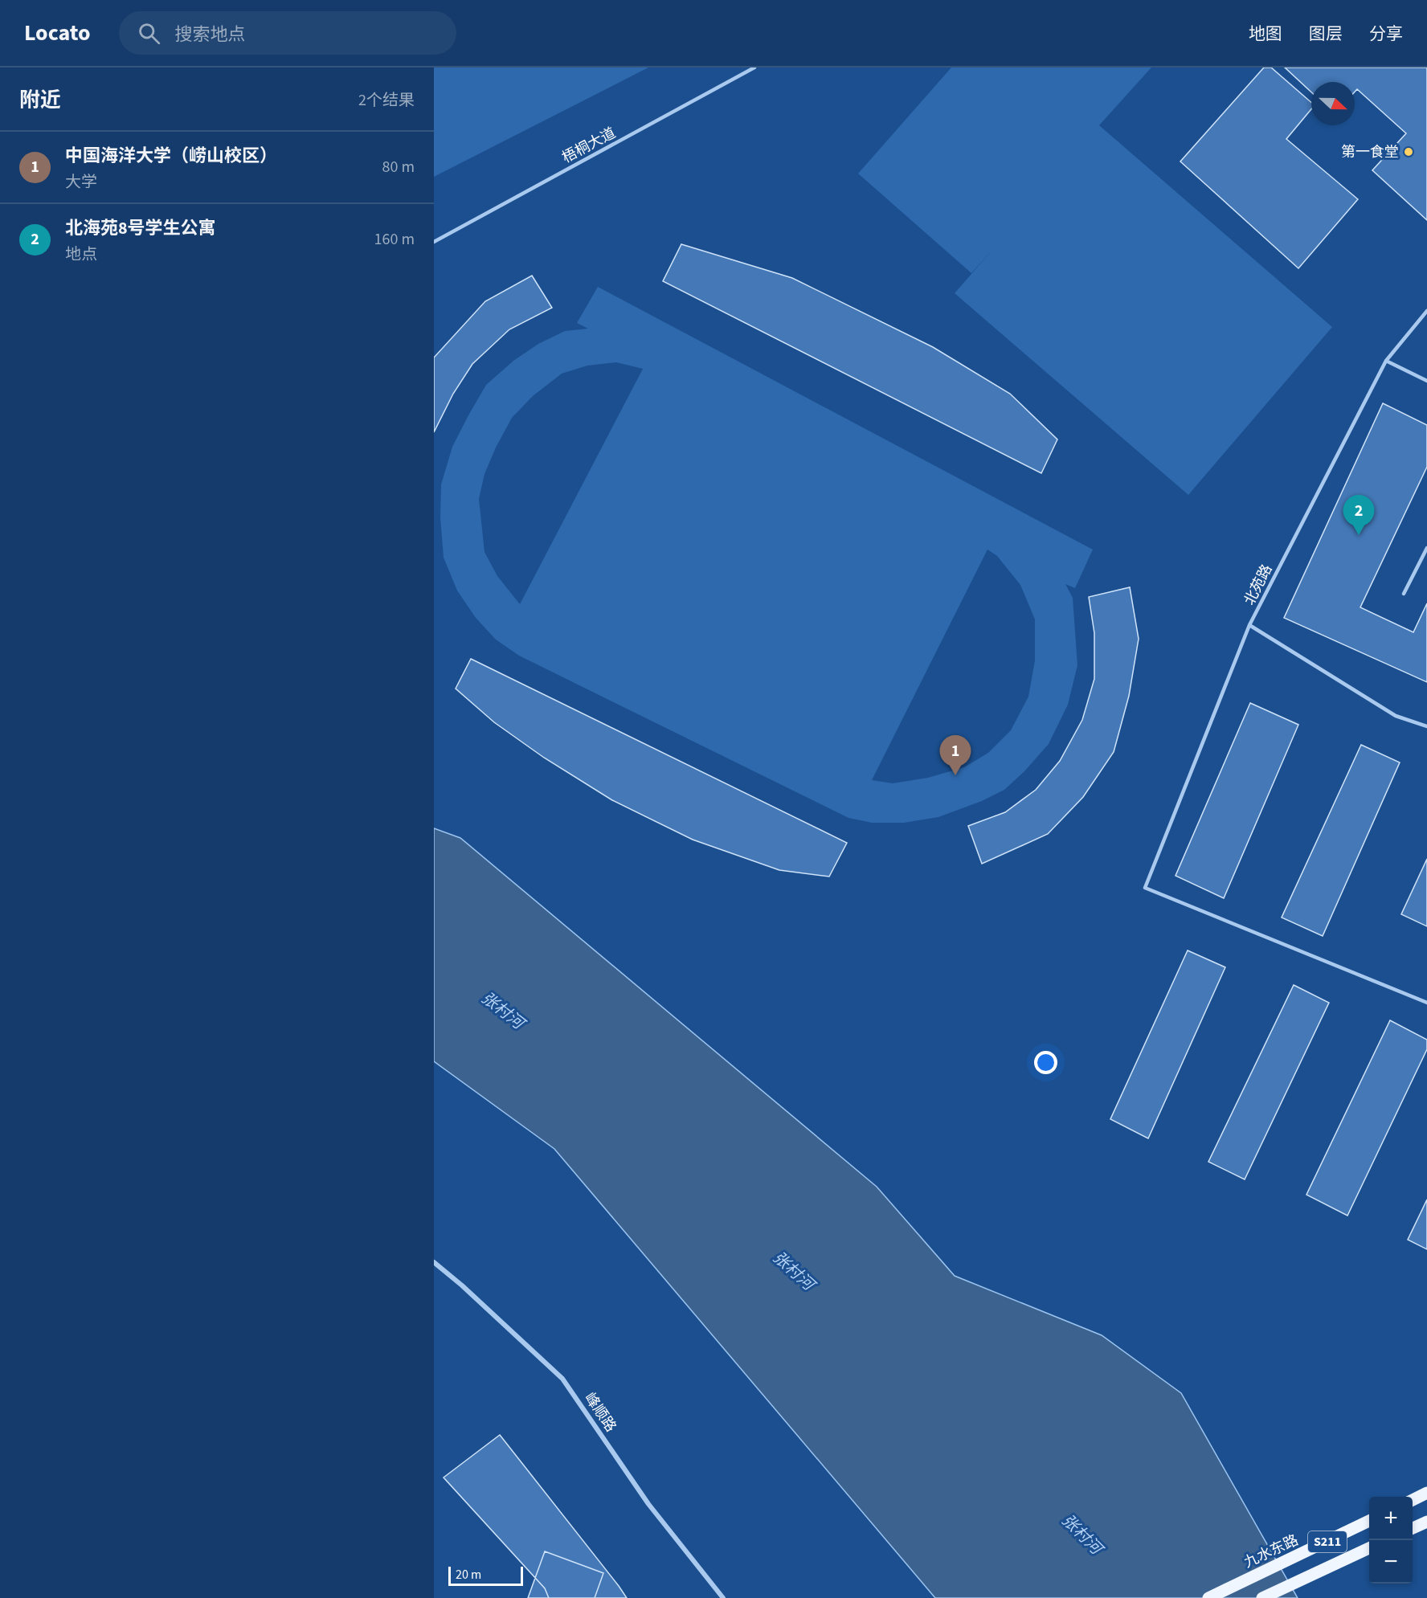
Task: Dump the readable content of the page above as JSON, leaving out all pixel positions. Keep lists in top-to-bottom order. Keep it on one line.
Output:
{"streets":{"main road":["S211","九水东路"],"street":["峰顺路"],"lane":["梧桐大道","北苑路"]},"water":["张村河"],"places":["第一食堂"],"scale_bar":"20 m","north":"right","page":{"header":"Locato","search":"搜索地点","nav":["地图","图层","分享"],"heading":["附近","2个结果"],"list":[{"mark":"1","name":"中国海洋大学（崂山校区）","note":"大学","value":"80 m"},{"mark":"2","name":"北海苑8号学生公寓","note":"地点","value":"160 m"}],"pins":["2","1"],"map_buttons":["+","−"],"scale":"20 m"}}
